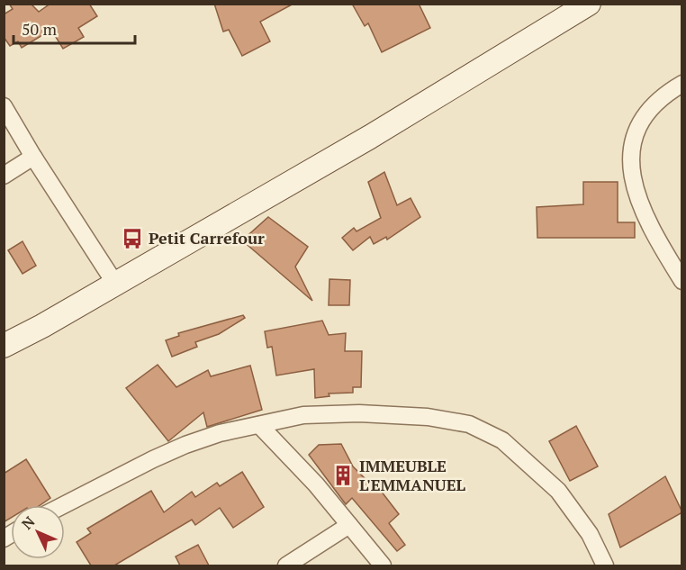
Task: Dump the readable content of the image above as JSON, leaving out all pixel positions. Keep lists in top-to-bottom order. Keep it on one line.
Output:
{"places":{"bus stop":["Petit Carrefour"],"building":["IMMEUBLE L'EMMANUEL"]},"scale_bar":"50 m","north":"top left"}
